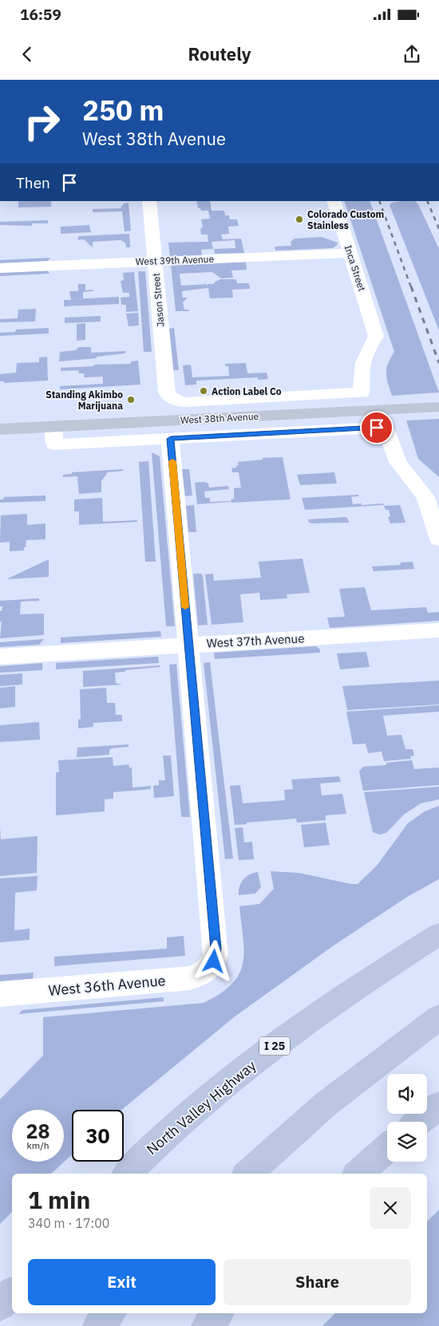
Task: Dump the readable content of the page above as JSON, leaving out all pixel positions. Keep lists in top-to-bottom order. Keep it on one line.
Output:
{"streets":{"highway":["I 25","North Valley Highway"],"main road":["West 38th Avenue"],"street":["West 39th Avenue","Inca Street","Jason Street","West 37th Avenue","West 36th Avenue"]},"crossings":[["West 39th Avenue","Inca Street"],["West 39th Avenue","Jason Street"],["Inca Street","Jason Street"],["West 37th Avenue","West 36th Avenue"]],"places":["Colorado Custom Stainless","Action Label Co","Standing Akimbo Marijuana"],"page":{"status":"16:59","header":"Routely","turn":["250 m","West 38th Avenue"],"then":"Then","speed":"28 km/h","limit":"30","heading":["1 min","340 m · 17:00"],"buttons":["Exit","Share"]}}
